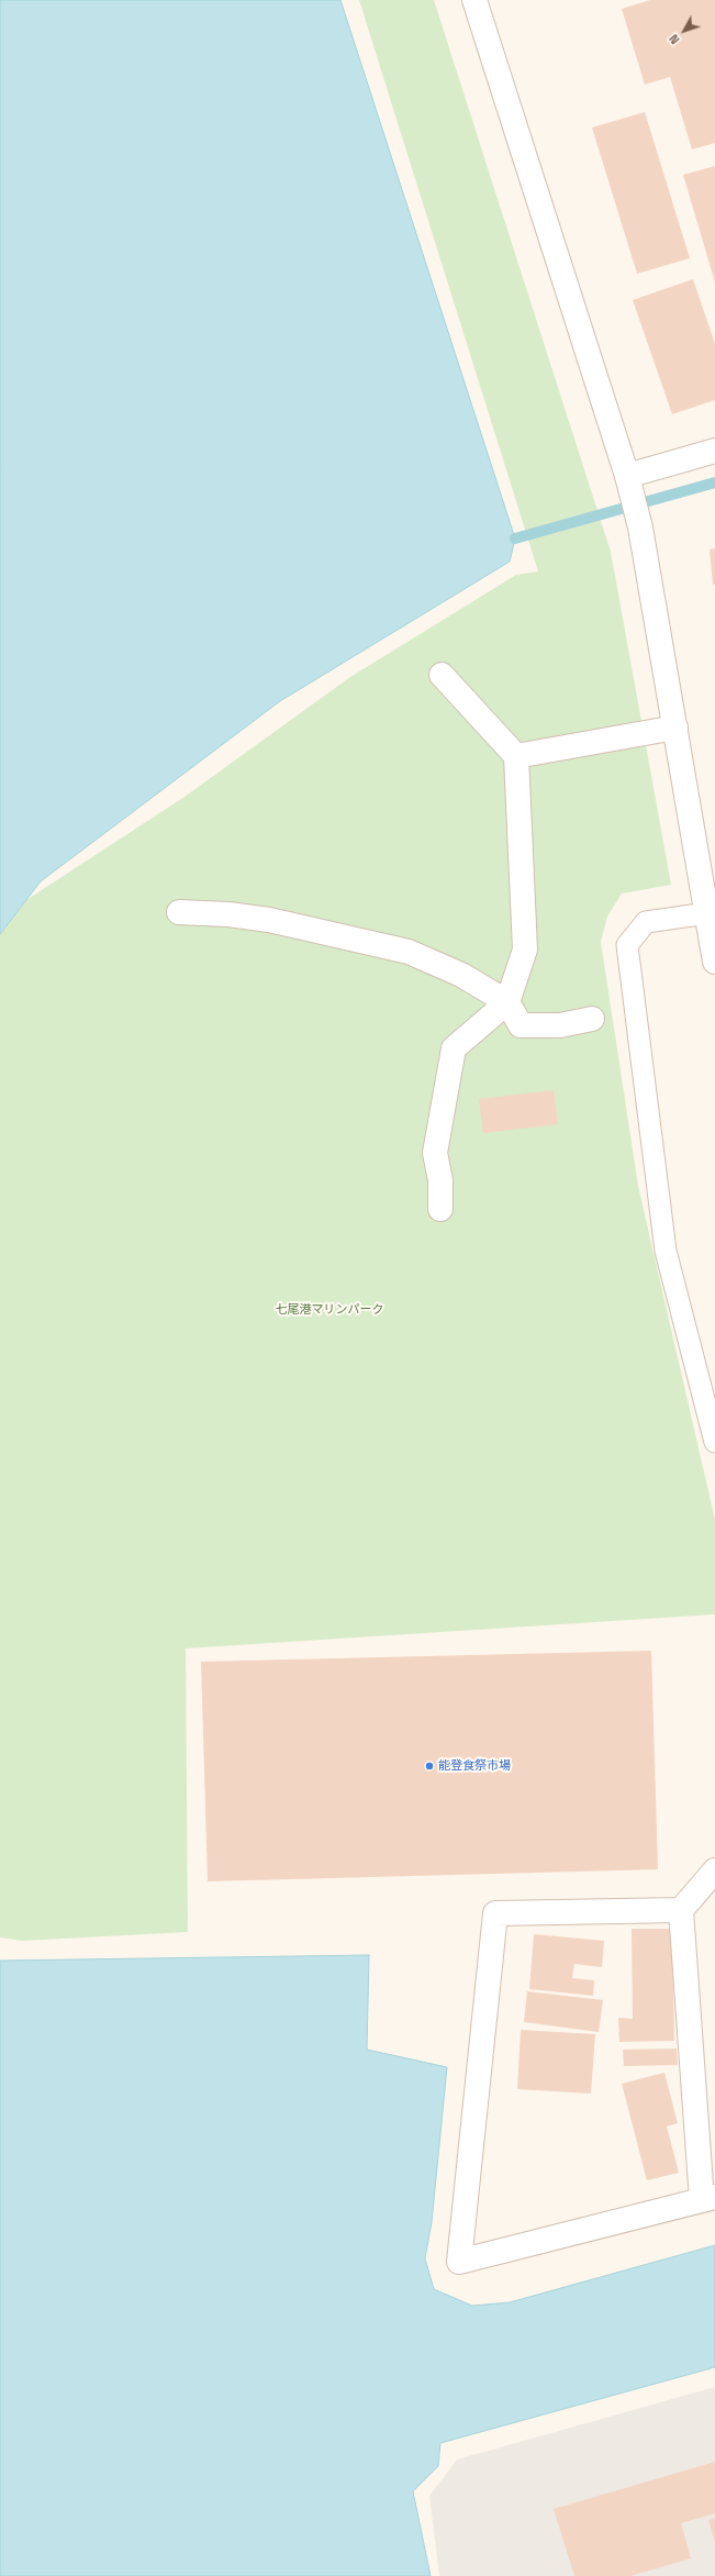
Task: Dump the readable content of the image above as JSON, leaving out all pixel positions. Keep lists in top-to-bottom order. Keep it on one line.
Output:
{"parks":["七尾港マリンパーク"],"places":["能登食祭市場"],"north":"bottom left"}
